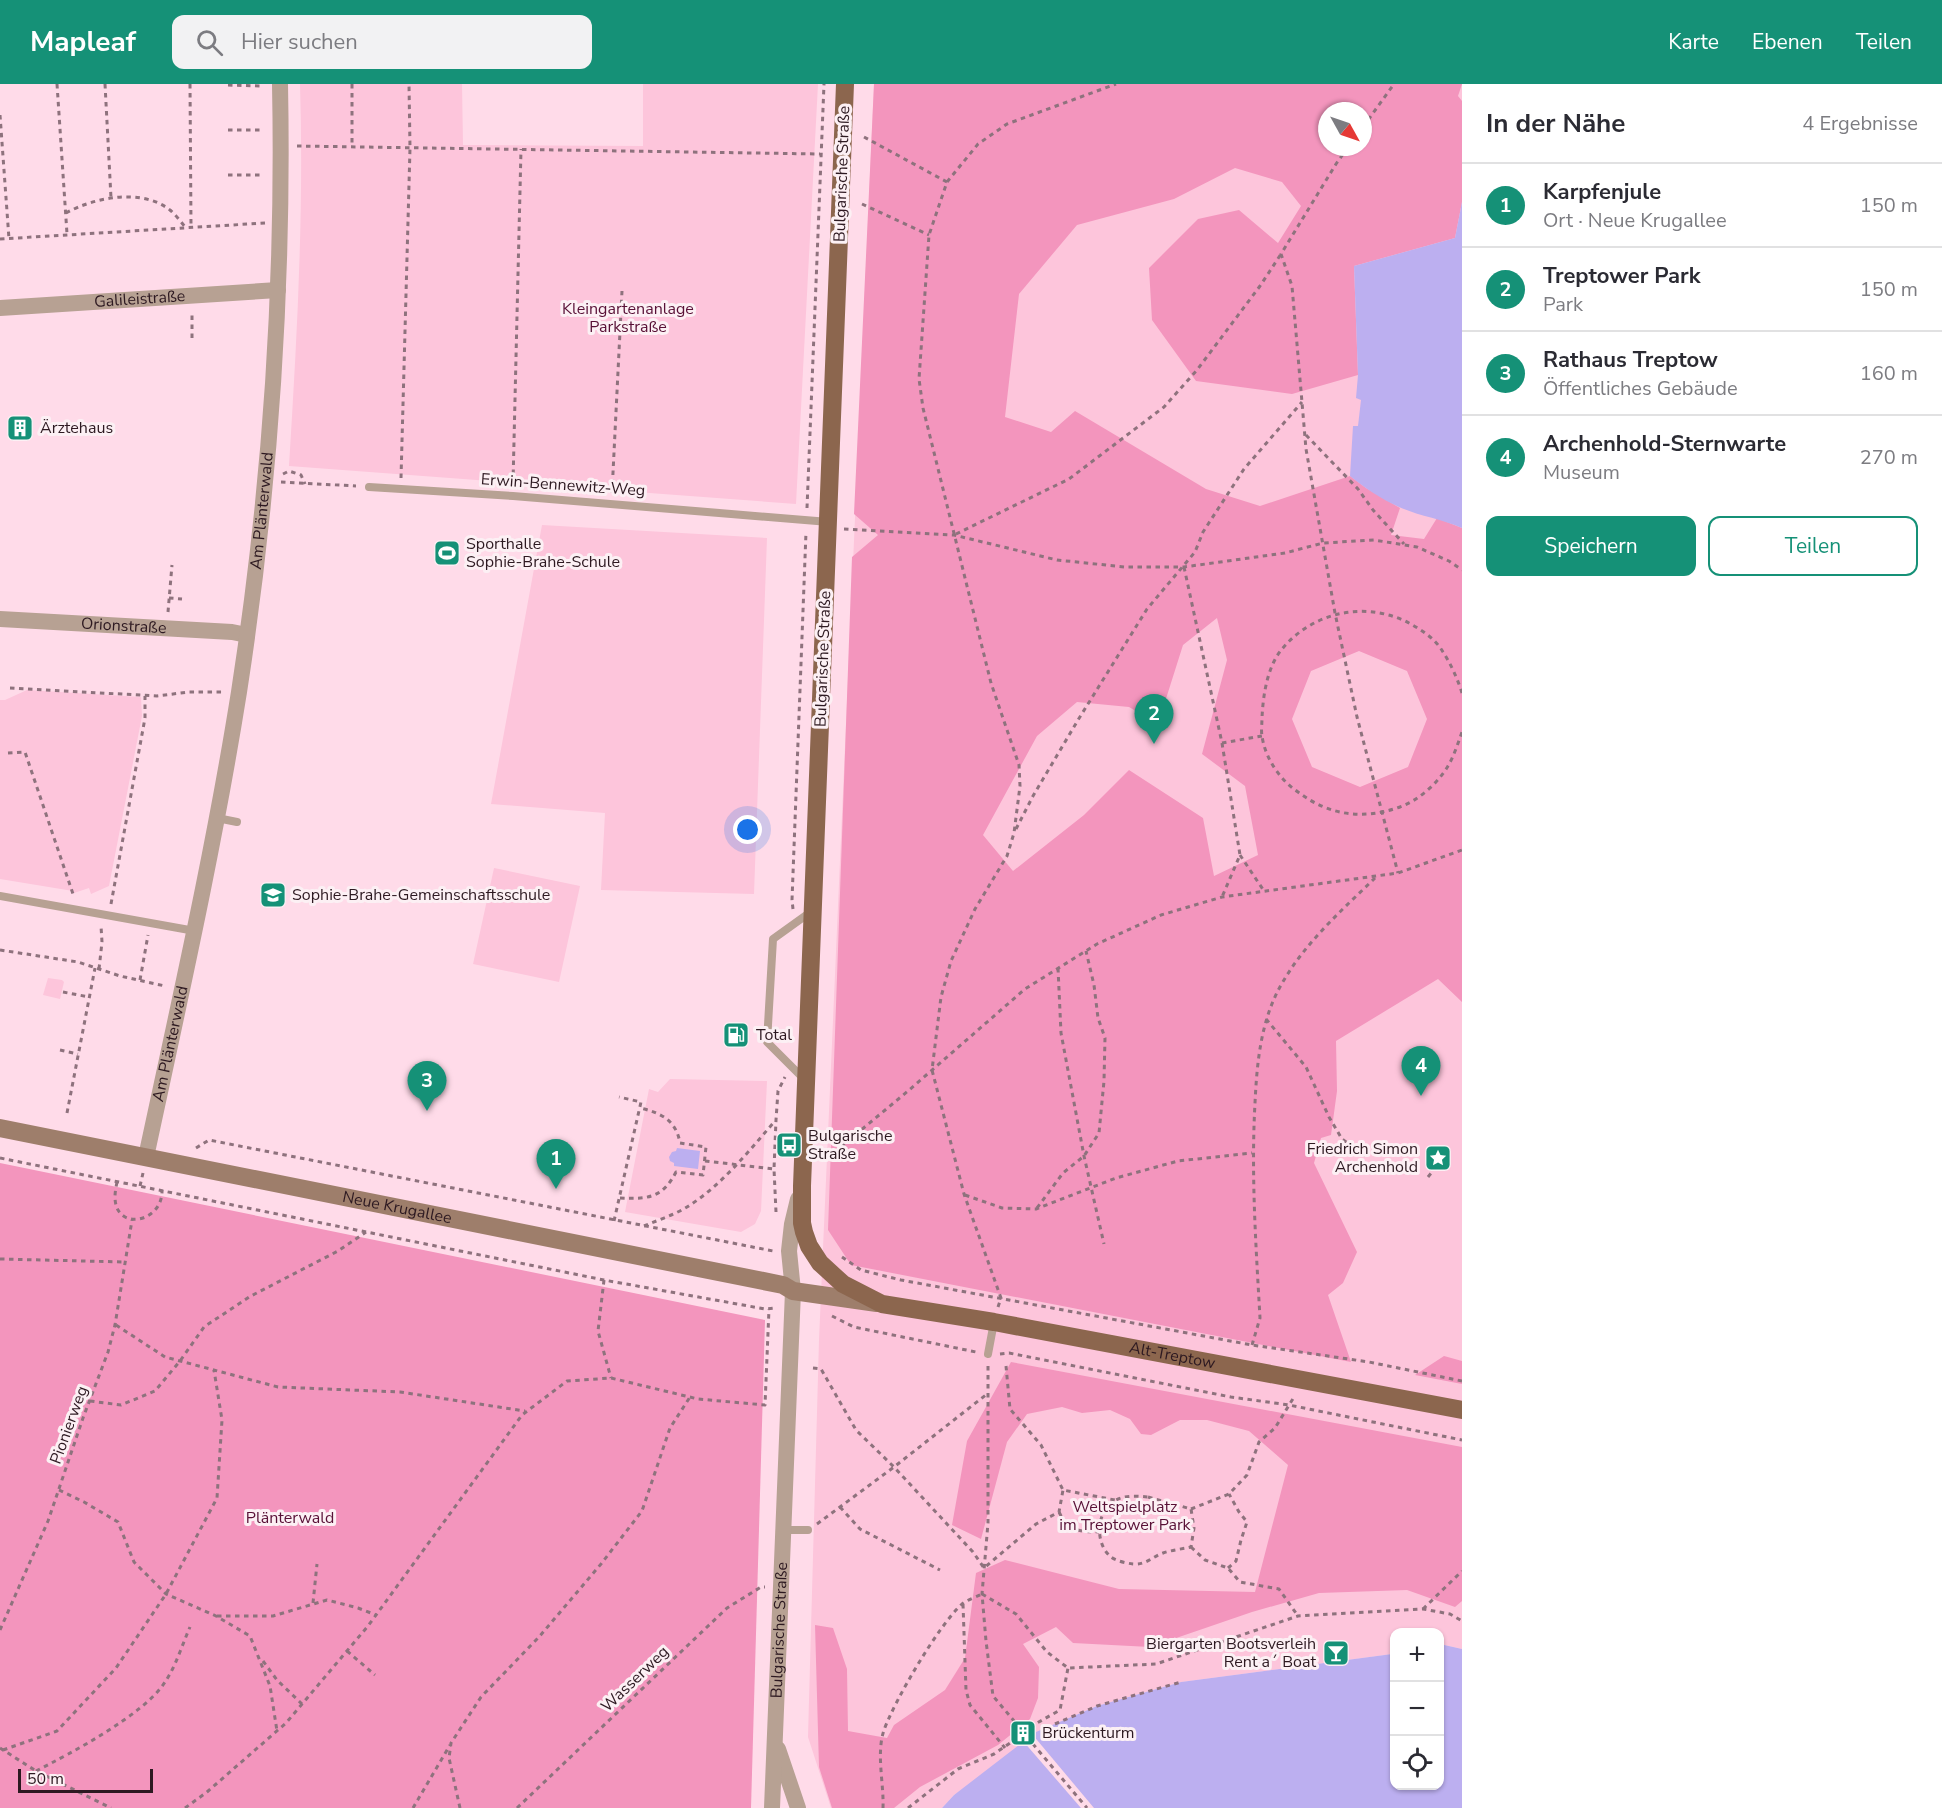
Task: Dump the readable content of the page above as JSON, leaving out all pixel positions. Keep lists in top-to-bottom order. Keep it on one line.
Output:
{"streets":{"main road":["Bulgarische Straße","Alt-Treptow"],"street":["Galileistraße","Am Plänterwald","Orionstraße","Neue Krugallee"],"lane":["Erwin-Bennewitz-Weg"],"path":["Pionierweg","Wasserweg"]},"crossings":[["Bulgarische Straße","Erwin-Bennewitz-Weg"],["Bulgarische Straße","Neue Krugallee"],["Bulgarische Straße","Alt-Treptow"],["Bulgarische Straße","Wasserweg"],["Galileistraße","Am Plänterwald"],["Am Plänterwald","Orionstraße"],["Am Plänterwald","Neue Krugallee"],["Neue Krugallee","Alt-Treptow"]],"parks":["Kleingartenanlage Parkstraße","Weltspielplatz im Treptower Park","Plänterwald"],"places":{"building":["Ärztehaus","Brückenturm"],"sports":["Sporthalle Sophie-Brahe-Schule"],"school or university":["Sophie-Brahe-Gemeinschaftsschule"],"fuel station":["Total"],"bus stop":["Bulgarische Straße"],"place":["Friedrich Simon Archenhold"],"bar":["Biergarten Bootsverleih Rent a´ Boat"]},"scale_bar":"50 m","north":"bottom right","page":{"header":"Mapleaf","search":"Hier suchen","nav":["Karte","Ebenen","Teilen"],"heading":["In der Nähe","4 Ergebnisse"],"list":[{"mark":"1","name":"Karpfenjule","note":"Ort · Neue Krugallee","value":"150 m"},{"mark":"2","name":"Treptower Park","note":"Park","value":"150 m"},{"mark":"3","name":"Rathaus Treptow","note":"Öffentliches Gebäude","value":"160 m"},{"mark":"4","name":"Archenhold-Sternwarte","note":"Museum","value":"270 m"}],"buttons":["Speichern","Teilen"],"pins":["2","4","3","1"],"map_buttons":["+","−"],"scale":"50 m"}}
